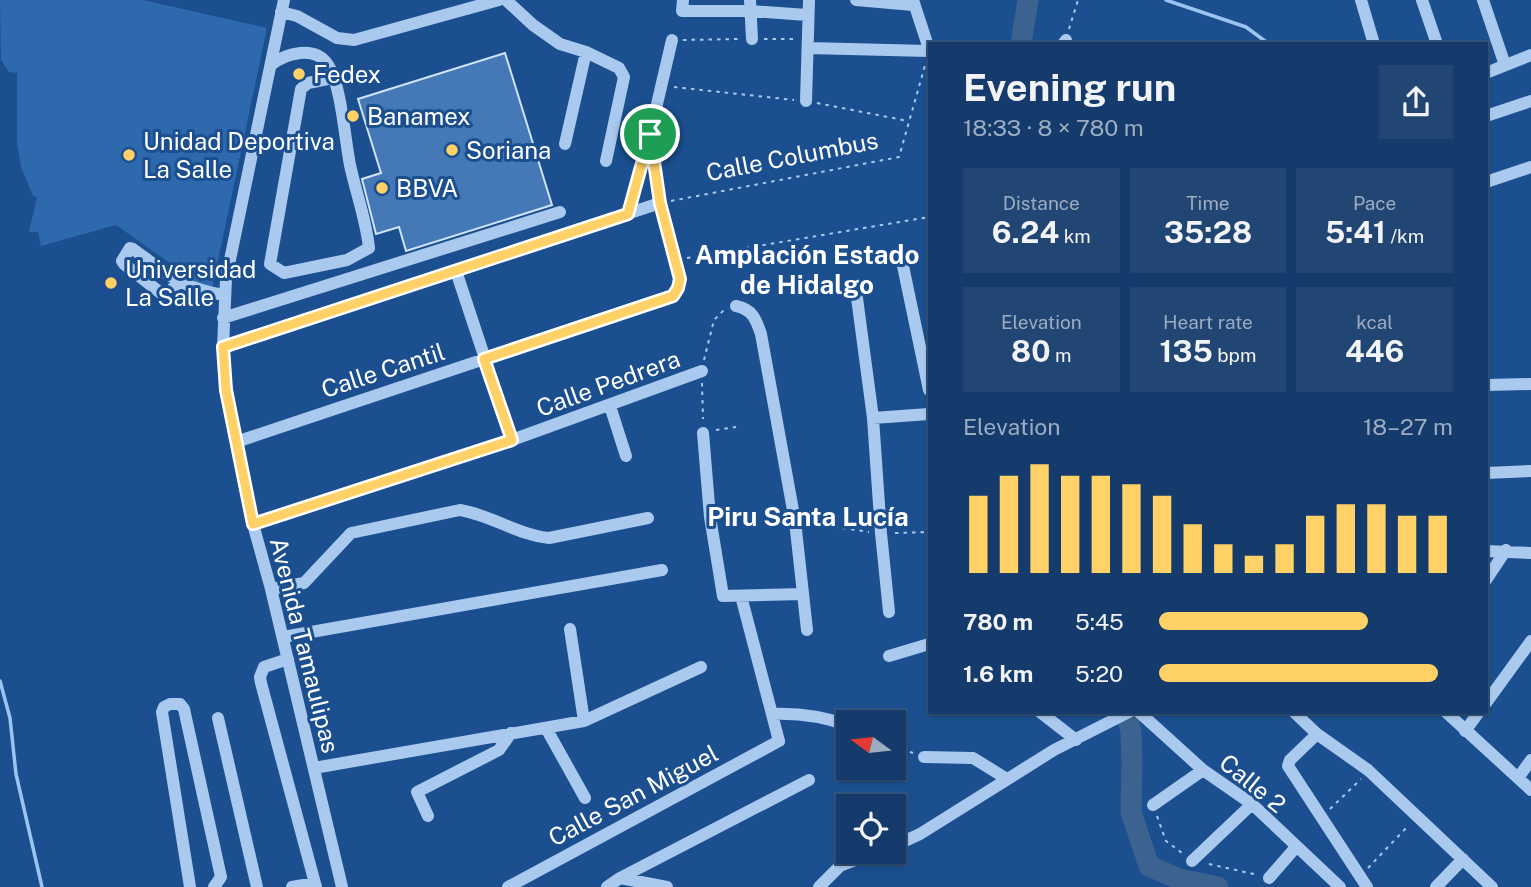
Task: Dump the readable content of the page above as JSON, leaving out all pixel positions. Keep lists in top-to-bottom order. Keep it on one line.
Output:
{"streets":{"street":["Calle Cantil","Calle Pedrera","Avenida Tamaulipas","Calle 2","Calle San Miguel"],"path":["Calle Columbus"]},"crossings":[["Calle Cantil","Avenida Tamaulipas"],["Calle Pedrera","Avenida Tamaulipas"]],"districts":["Amplación Estado de Hidalgo","Piru Santa Lucía"],"places":["Fedex","Banamex","Soriana","Unidad Deportiva La Salle","BBVA","Universidad La Salle"],"north":"left","page":{"heading":["Evening run","18:33 · 8 × 780 m"],"stats":[["Distance","6.24 km"],["Time","35:28"],["Pace","5:41 /km"],["Elevation","80 m"],["Heart rate","135 bpm"],["kcal","446"]],"chart":["Elevation","18–27 m"],"list":[{"name":"780 m","note":"5:45"},{"name":"1.6 km","note":"5:20"}]}}
